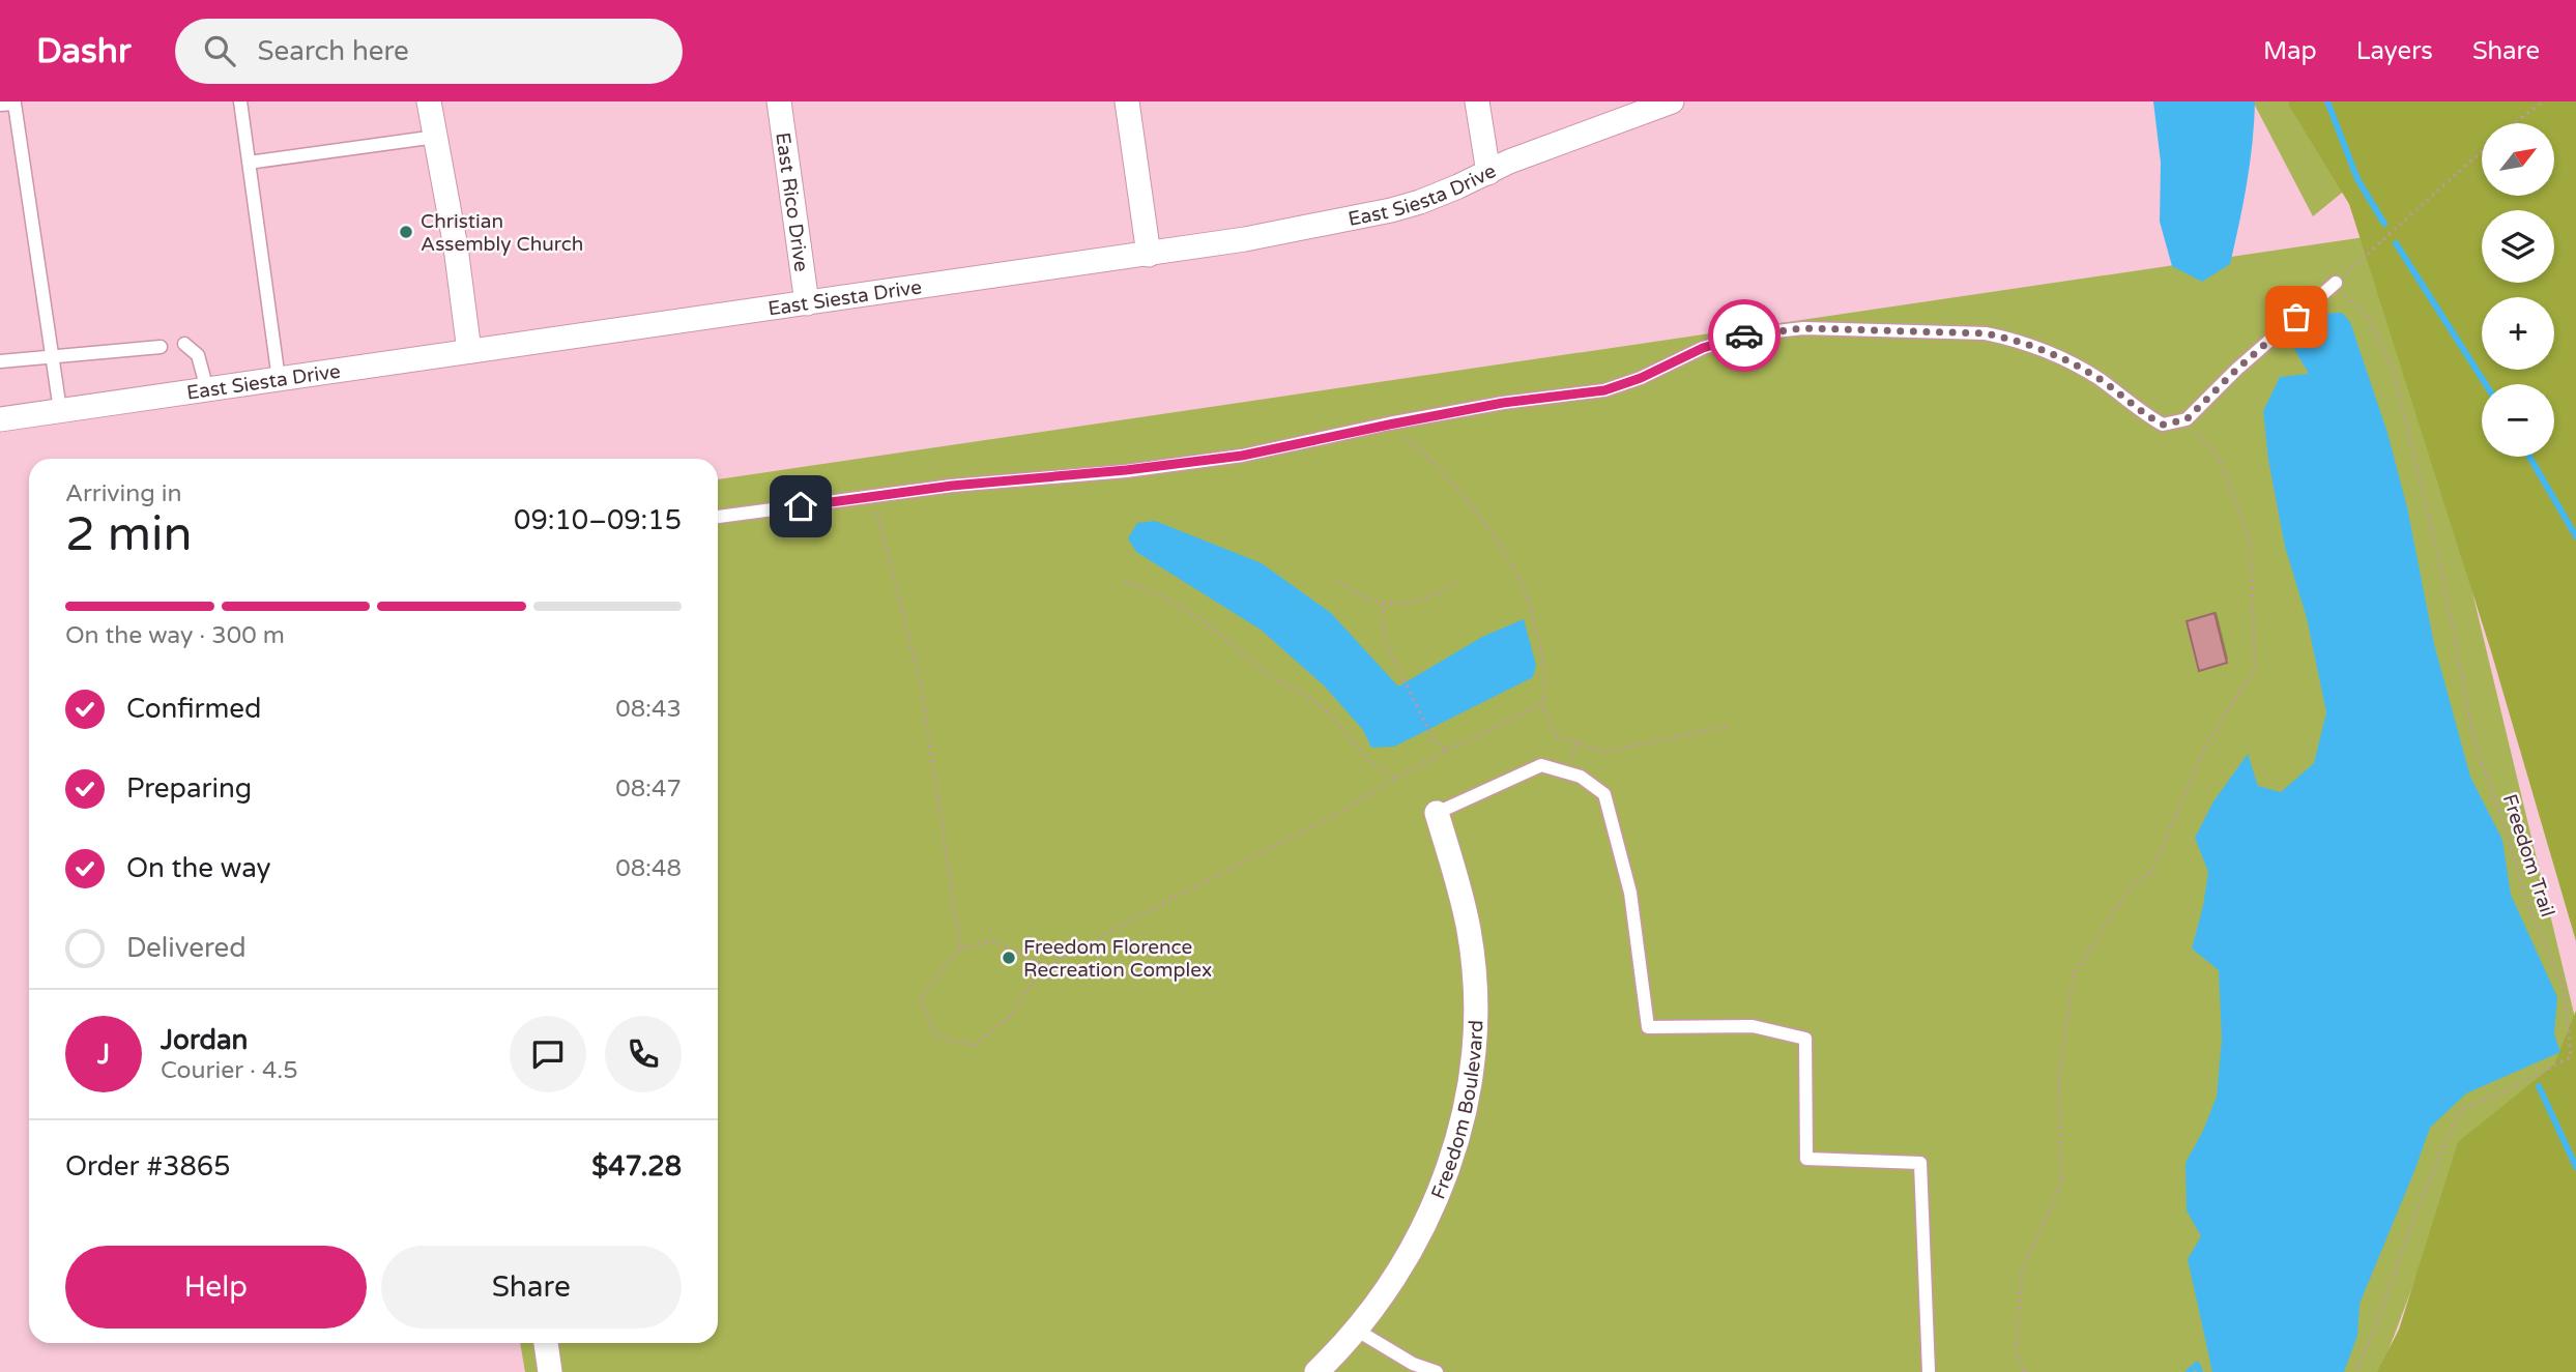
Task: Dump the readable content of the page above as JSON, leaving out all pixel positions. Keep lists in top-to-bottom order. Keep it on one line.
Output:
{"streets":{"street":["East Siesta Drive","East Rico Drive","Freedom Boulevard"],"path":["Freedom Trail"]},"crossings":[["East Siesta Drive","East Rico Drive"]],"places":["Christian Assembly Church","Freedom Florence Recreation Complex"],"north":"top right","page":{"header":"Dashr","search":"Search here","nav":["Map","Layers","Share"],"map_buttons":["+","−"],"heading":["2 min","Arriving in","09:10–09:15"],"panel":["Jordan","Courier · 4.5","Order #3865","$47.28"],"bar":"On the way · 300 m","list":[["Confirmed","08:43"],["Preparing","08:47"],["On the way","08:48"],"Delivered"],"round":"J","buttons":["Help","Share"]}}
